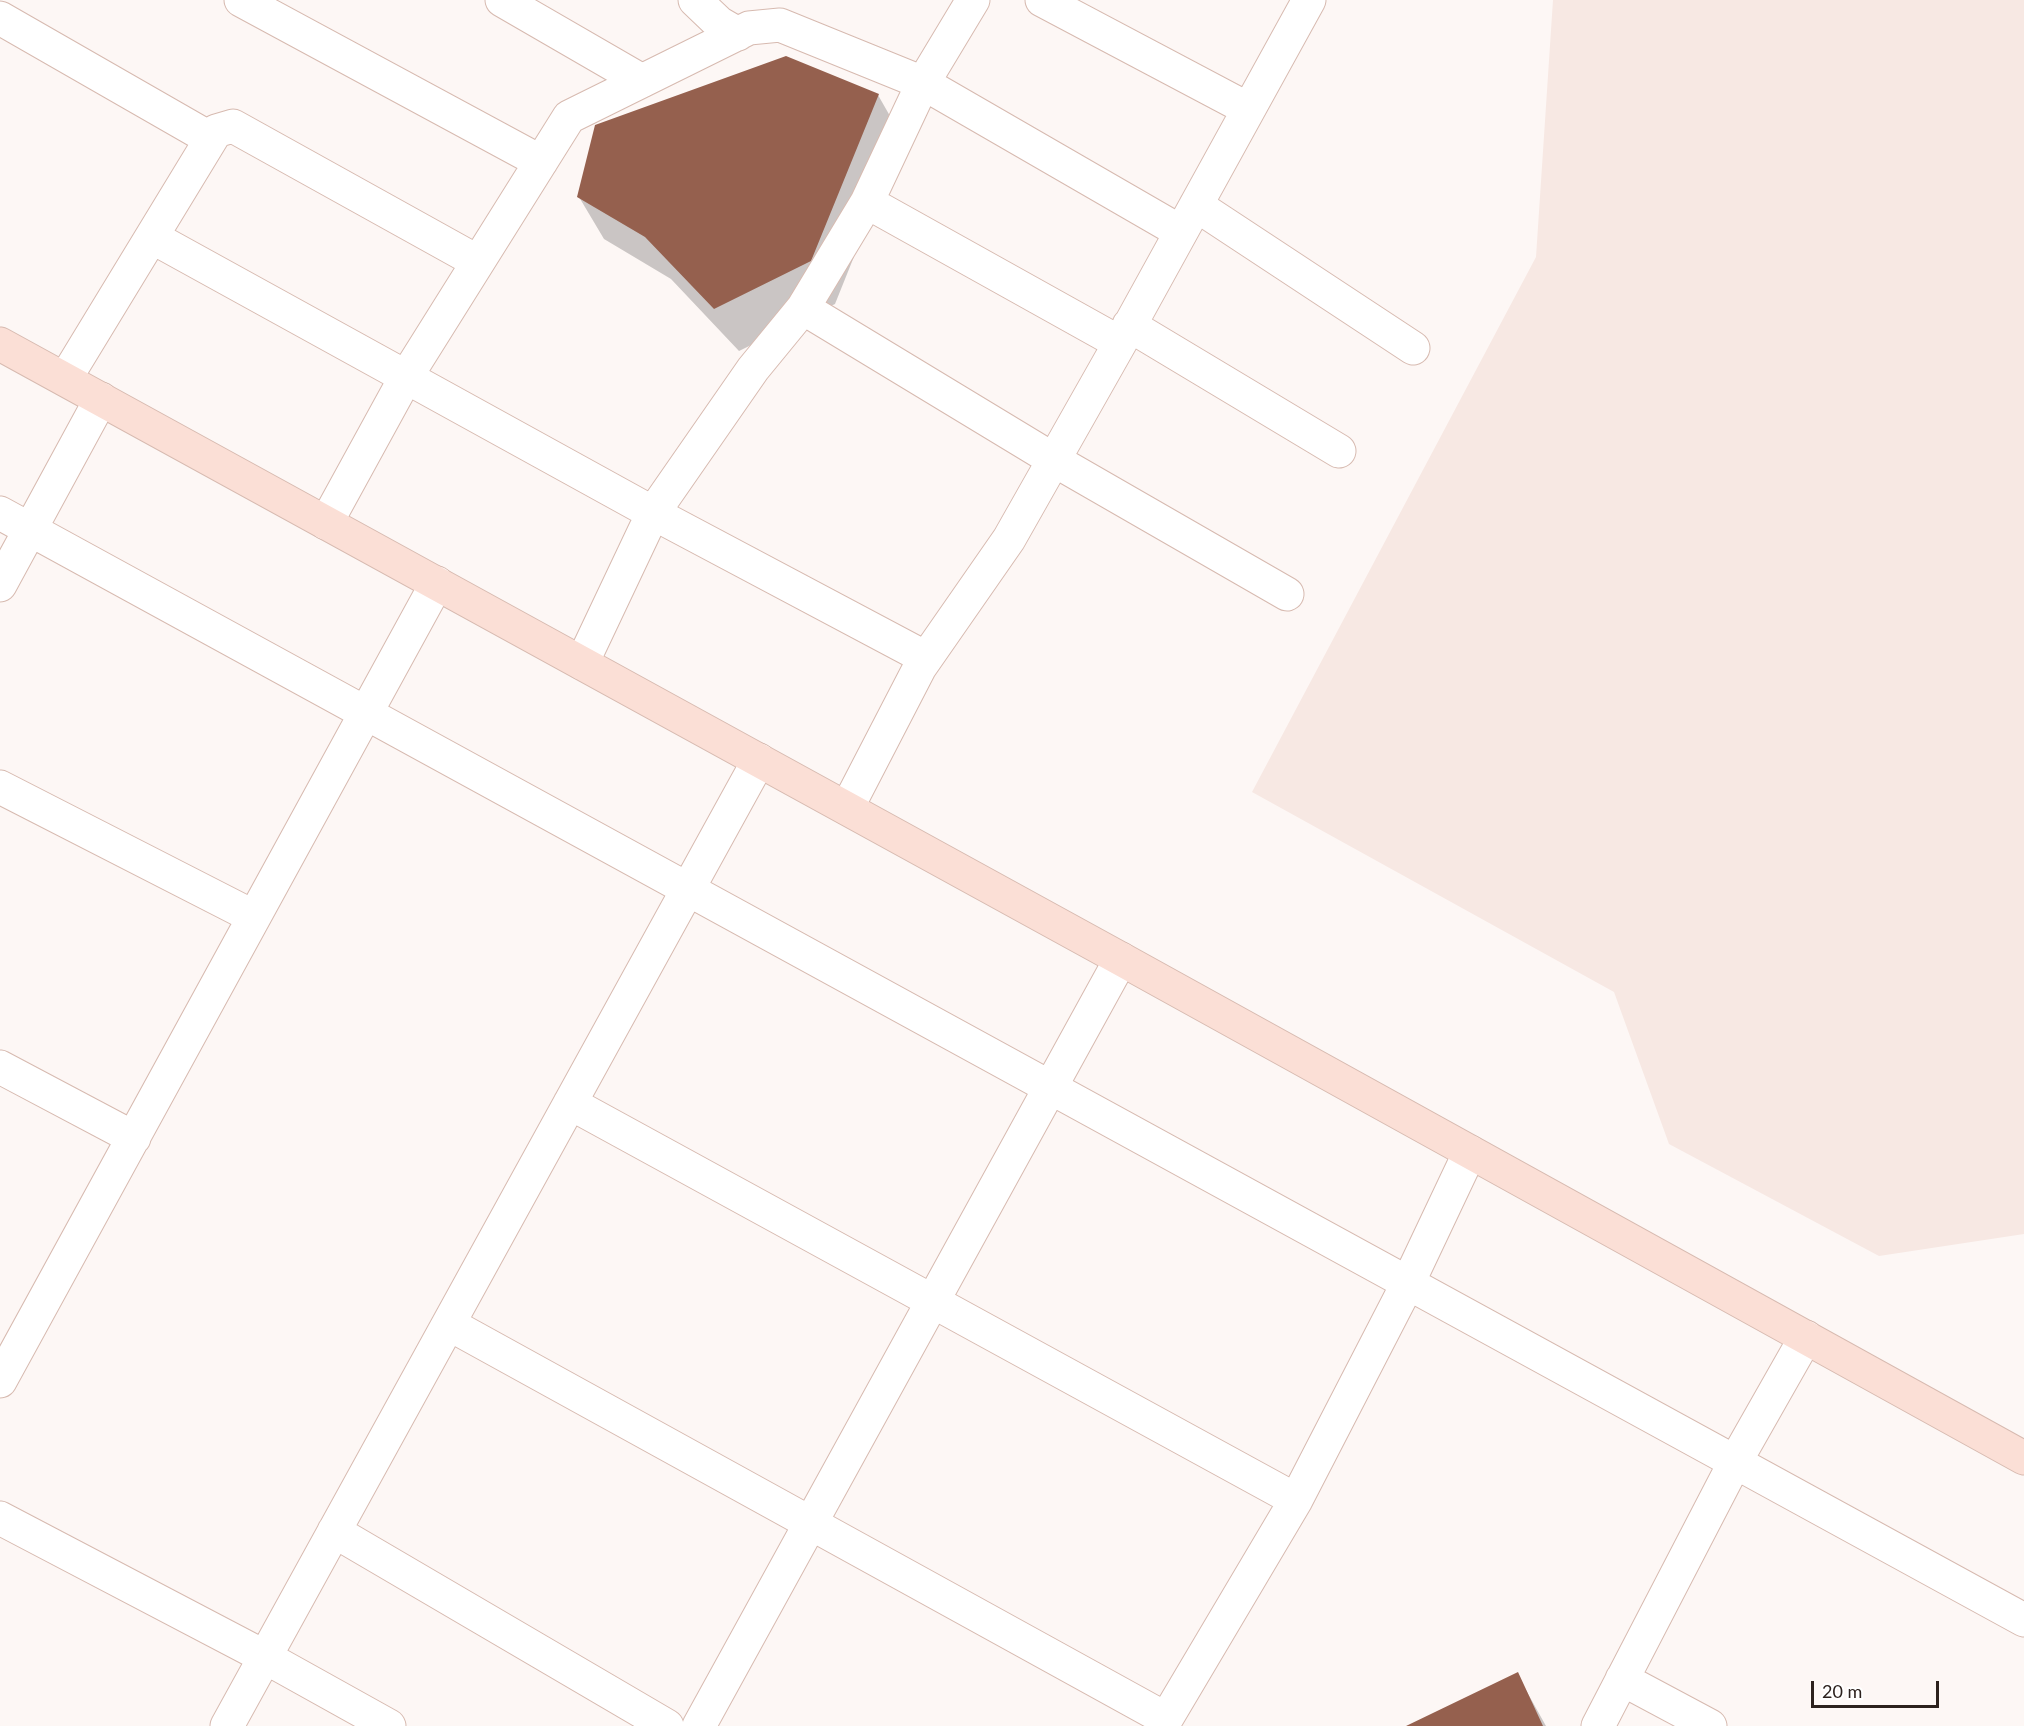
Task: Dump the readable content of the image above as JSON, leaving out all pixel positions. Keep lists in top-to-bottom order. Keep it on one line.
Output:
{"scale_bar":"20 m"}
